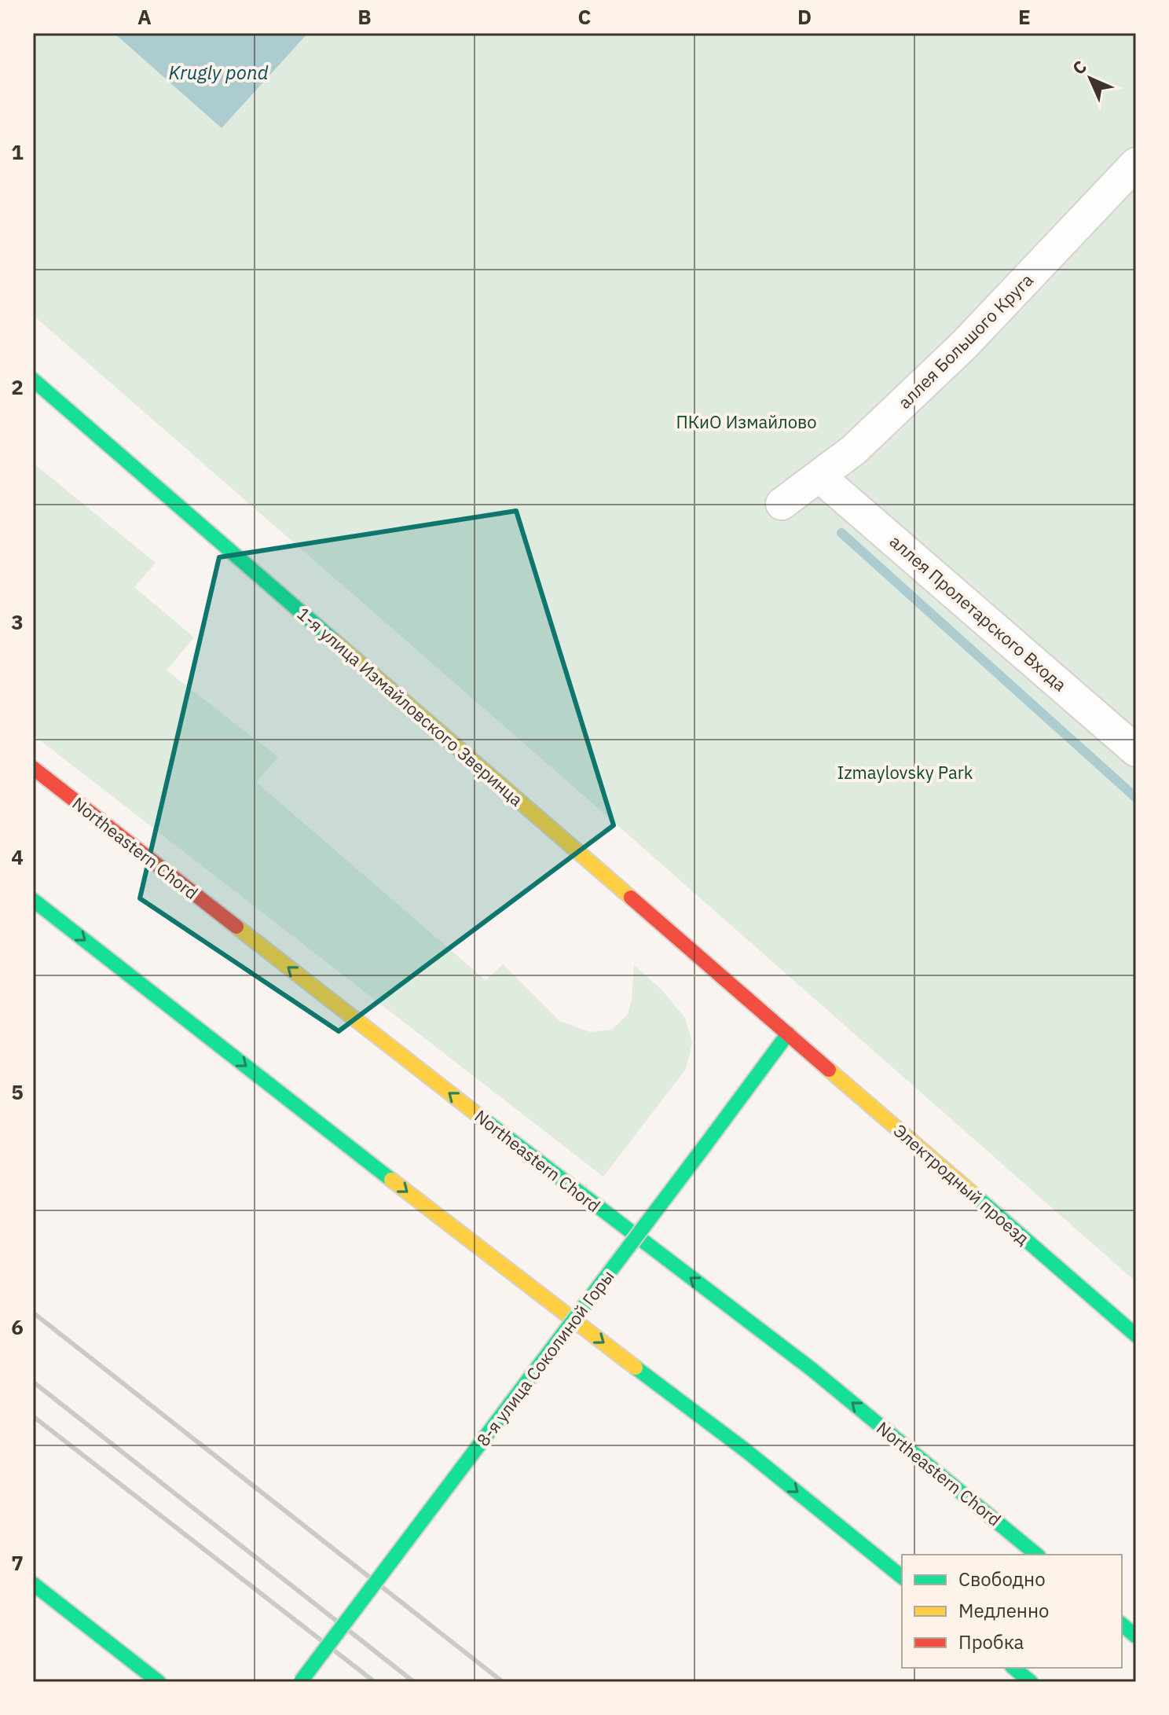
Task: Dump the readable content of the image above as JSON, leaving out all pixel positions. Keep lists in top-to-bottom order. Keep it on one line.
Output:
{"streets":{"street":["аллея Большого Круга","аллея Пролетарского Входа","1-я улица Измайловского Зверинца","Northeastern Chord","Электродный проезд","8-я улица Соколиной Горы"]},"crossings":[["аллея Большого Круга","аллея Пролетарского Входа"],["1-я улица Измайловского Зверинца","Электродный проезд"],["1-я улица Измайловского Зверинца","8-я улица Соколиной Горы"],["Электродный проезд","8-я улица Соколиной Горы"]],"water":["Krugly pond"],"parks":["ПКиО Измайлово","Izmaylovsky Park"],"legend":["Свободно","Медленно","Пробка"],"north":"top left","grid":{"columns":["A","B","C","D","E"],"rows":["1","2","3","4","5","6","7"]}}
